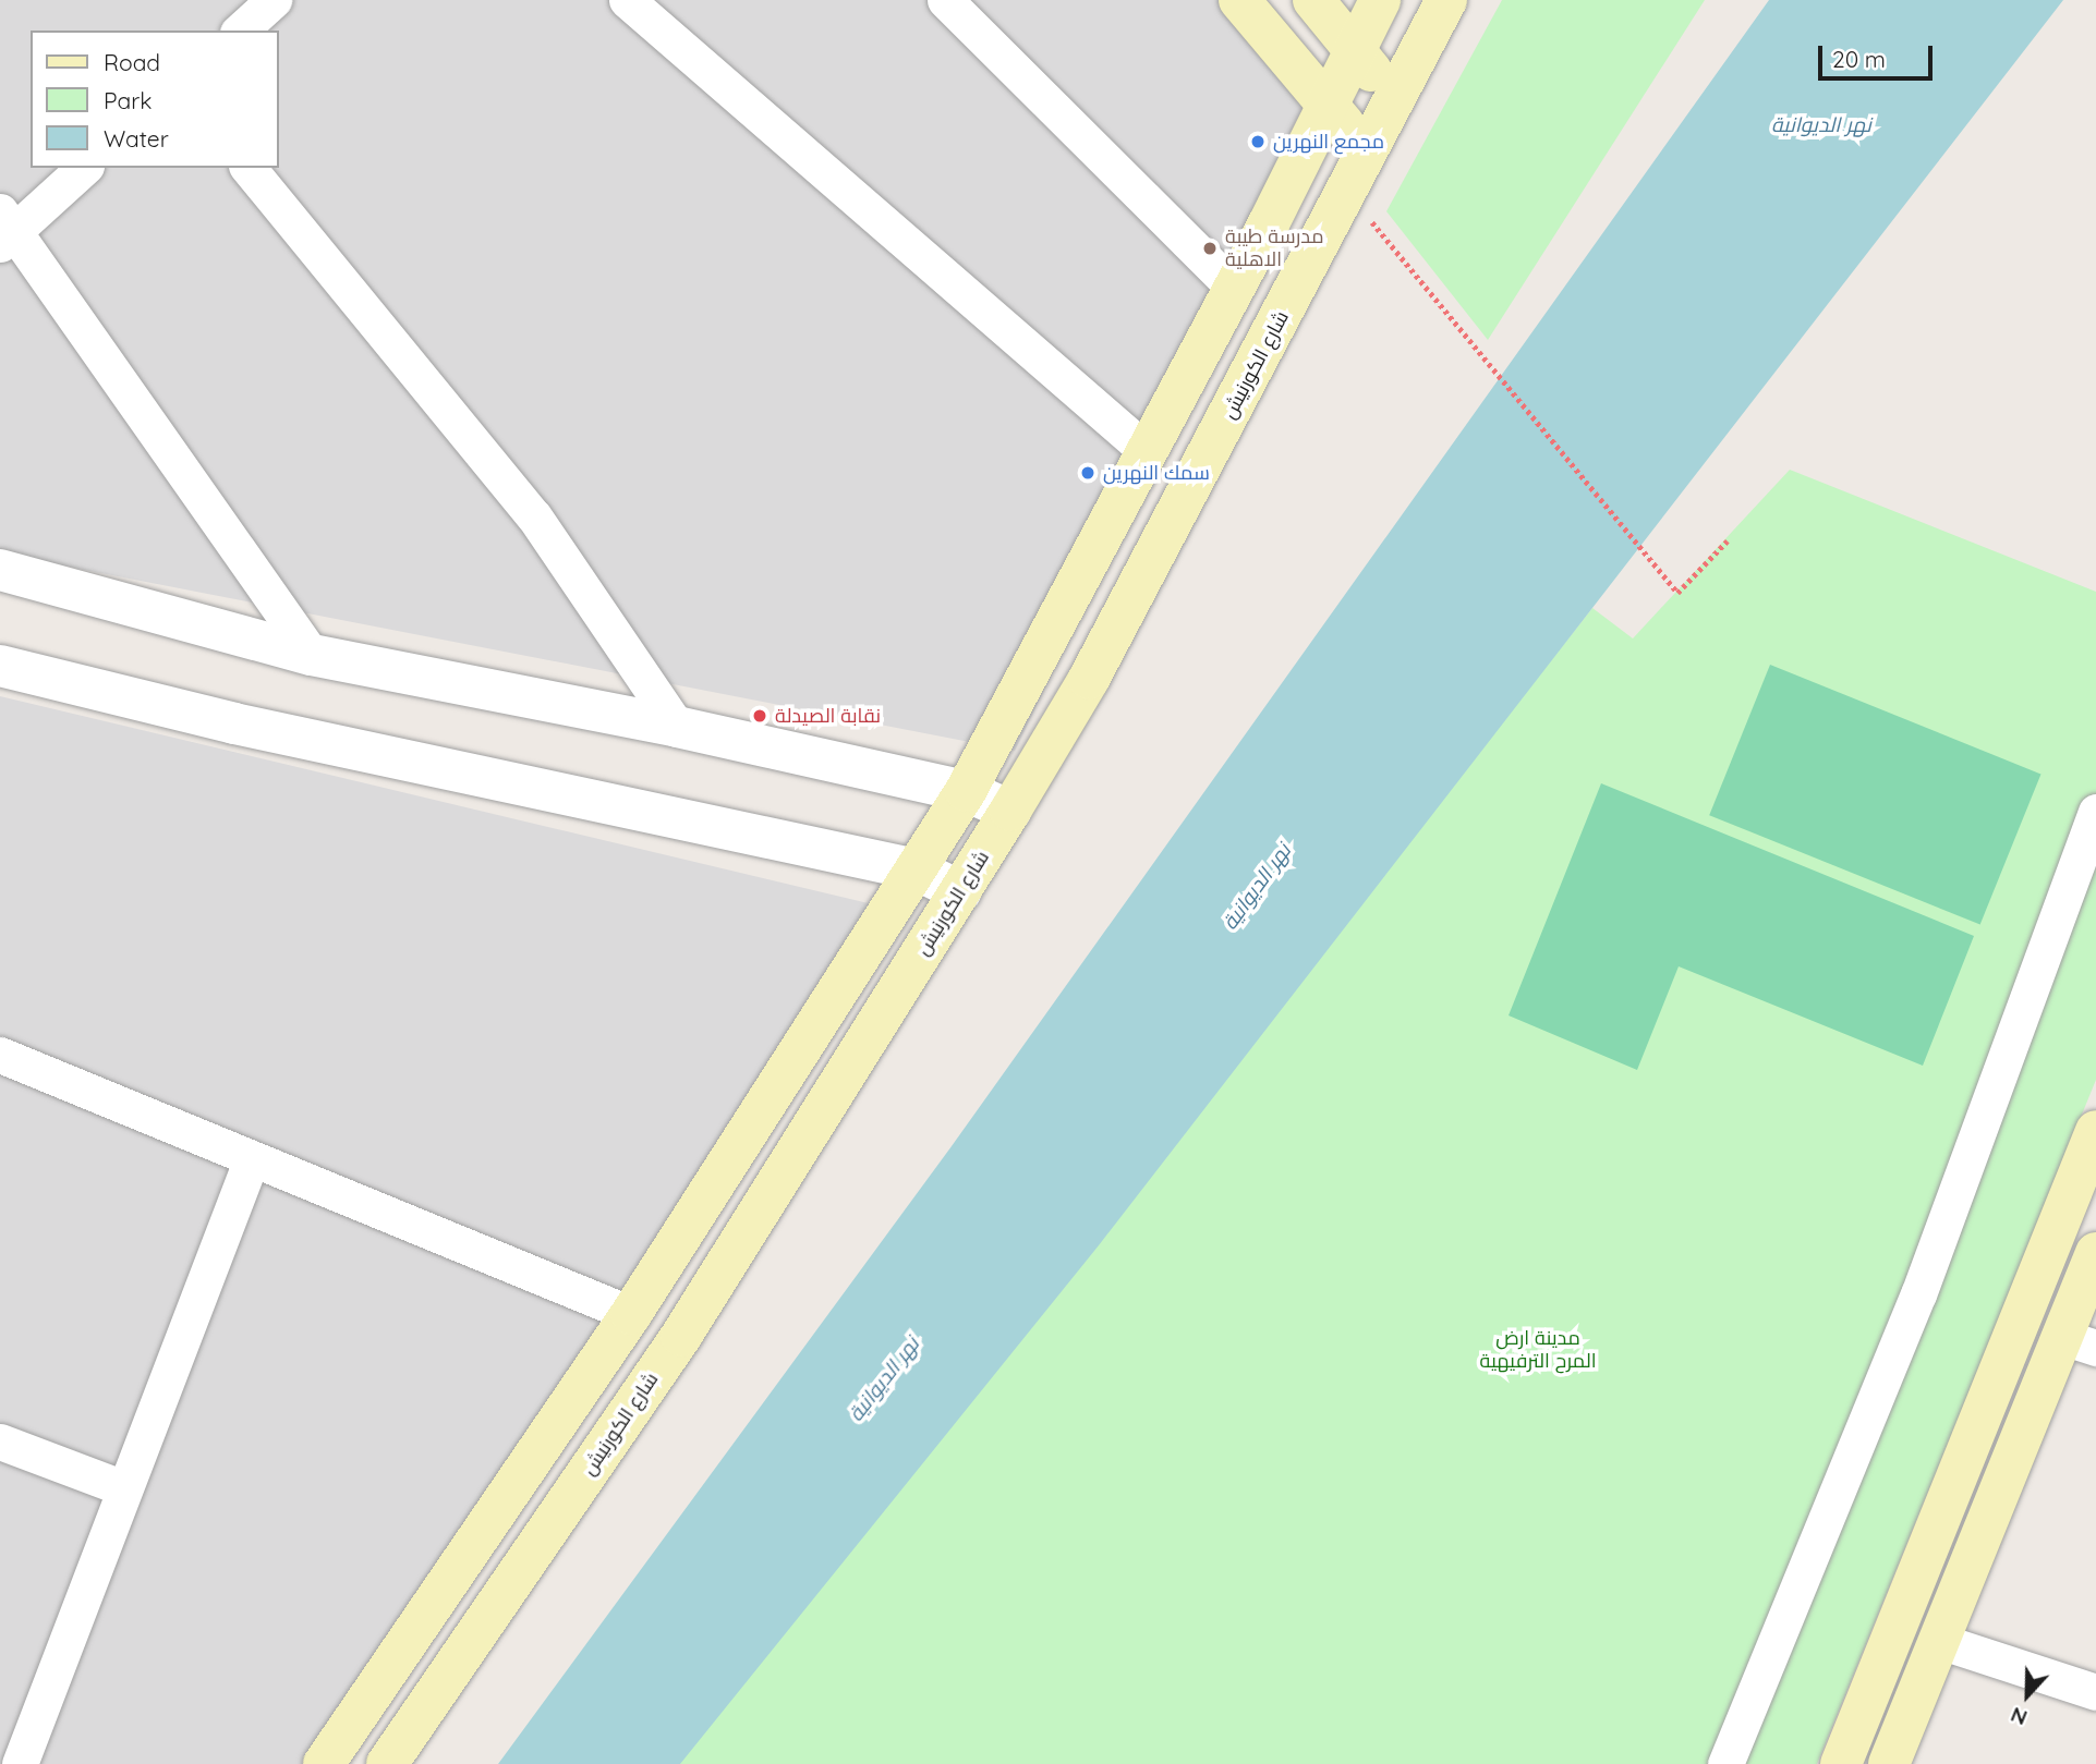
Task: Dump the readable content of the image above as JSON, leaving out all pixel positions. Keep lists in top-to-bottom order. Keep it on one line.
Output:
{"streets":{"main road":["شارع الكورنيش"]},"water":["نهر الديوانية"],"parks":["مدينة ارض المرح الترفيهية"],"places":["مجمع النهرين","مدرسة طيبة الاهلية","سمك النهرين","نقابة الصيدلة"],"legend":["Road","Park","Water"],"scale_bar":"20 m","north":"bottom"}
